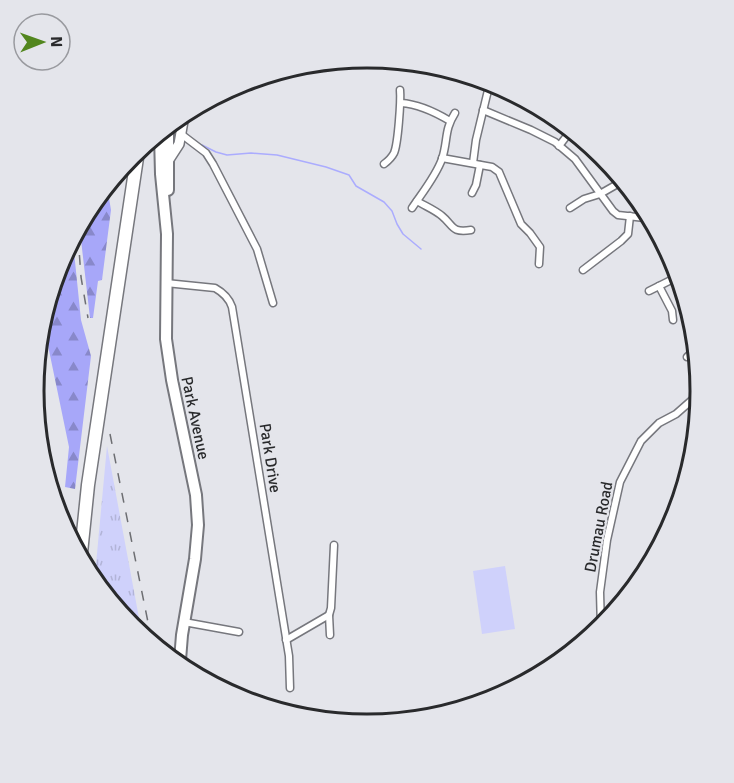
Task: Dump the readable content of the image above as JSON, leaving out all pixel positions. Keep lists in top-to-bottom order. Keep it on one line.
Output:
{"streets":{"main road":["Park Avenue"],"street":["Park Drive","Drumau Road"]},"crossings":[["Park Avenue","Park Drive"]],"north":"right"}
